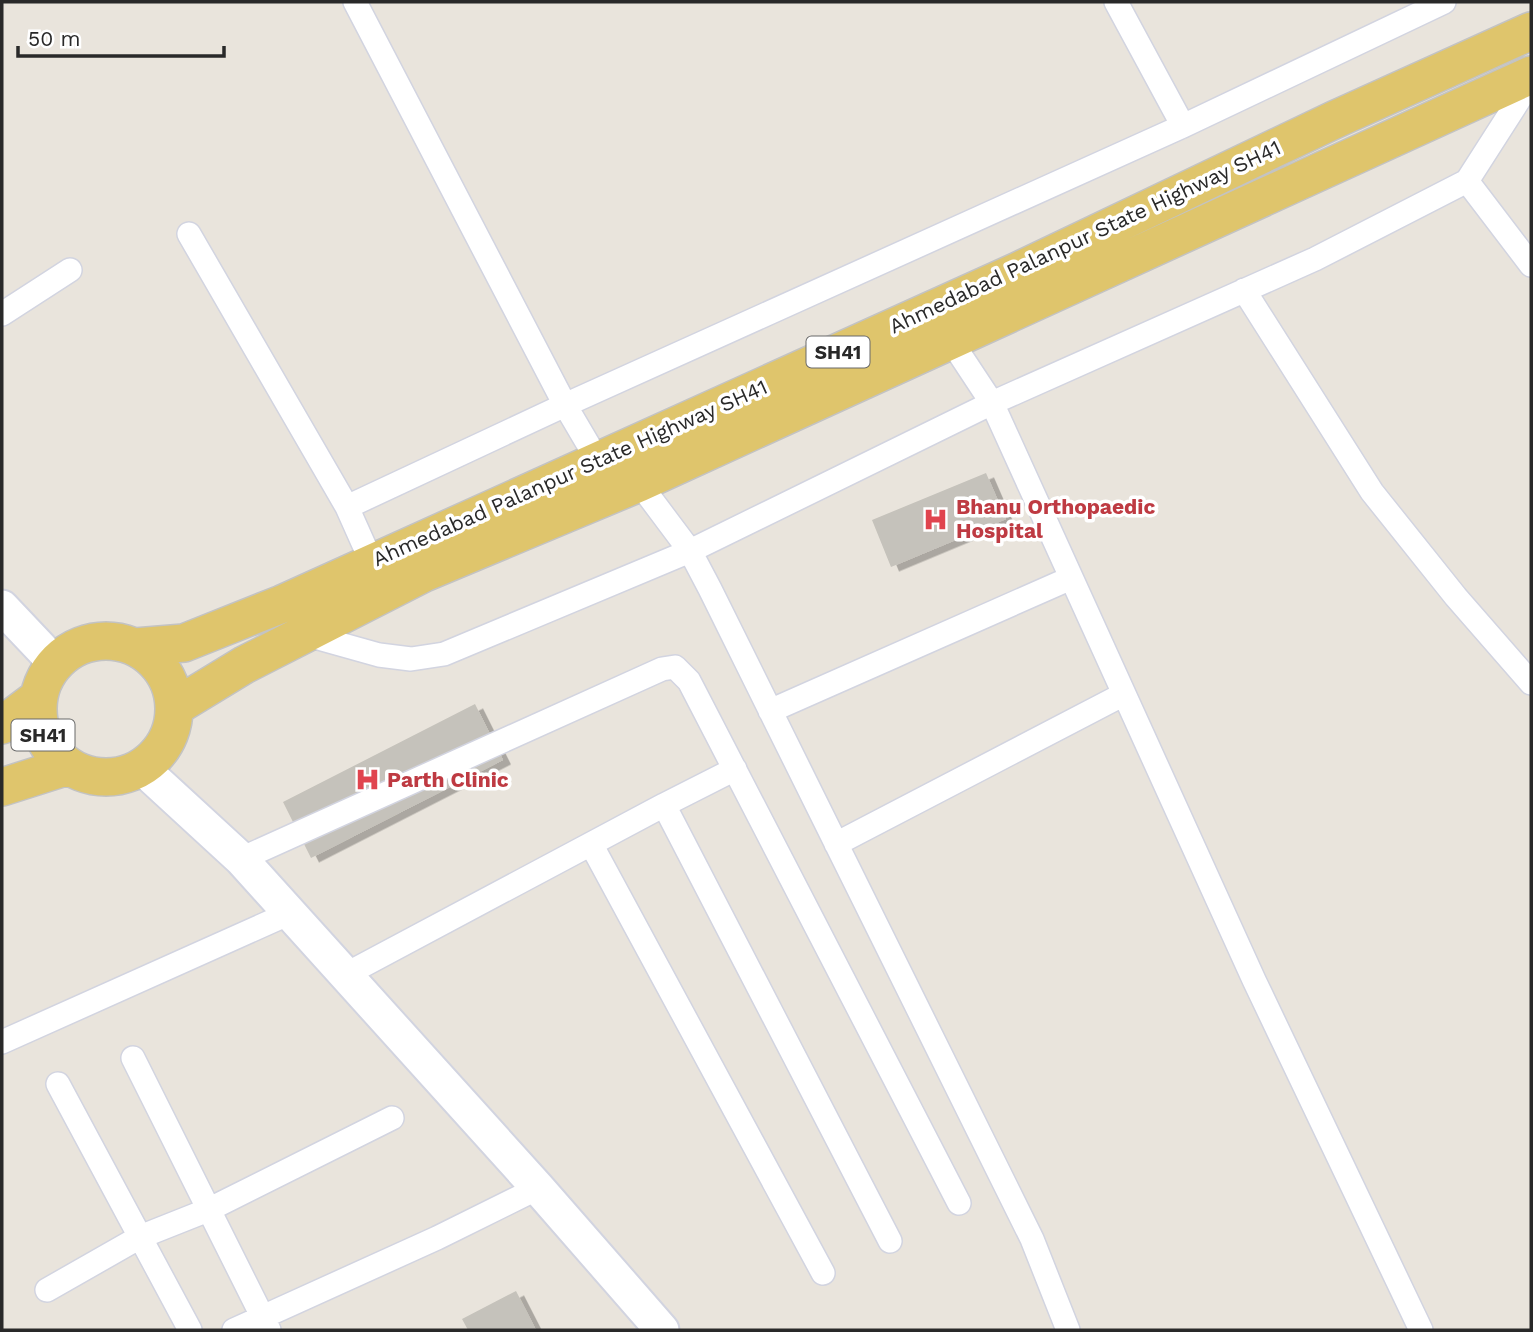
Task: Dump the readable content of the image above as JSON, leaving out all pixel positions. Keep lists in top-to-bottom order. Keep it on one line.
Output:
{"streets":{"main road":["Ahmedabad Palanpur State Highway SH41","SH41"]},"crossings":[["Ahmedabad Palanpur State Highway SH41","SH41"]],"places":{"hospital":["Bhanu Orthopaedic Hospital","Parth Clinic"]},"scale_bar":"50 m"}
